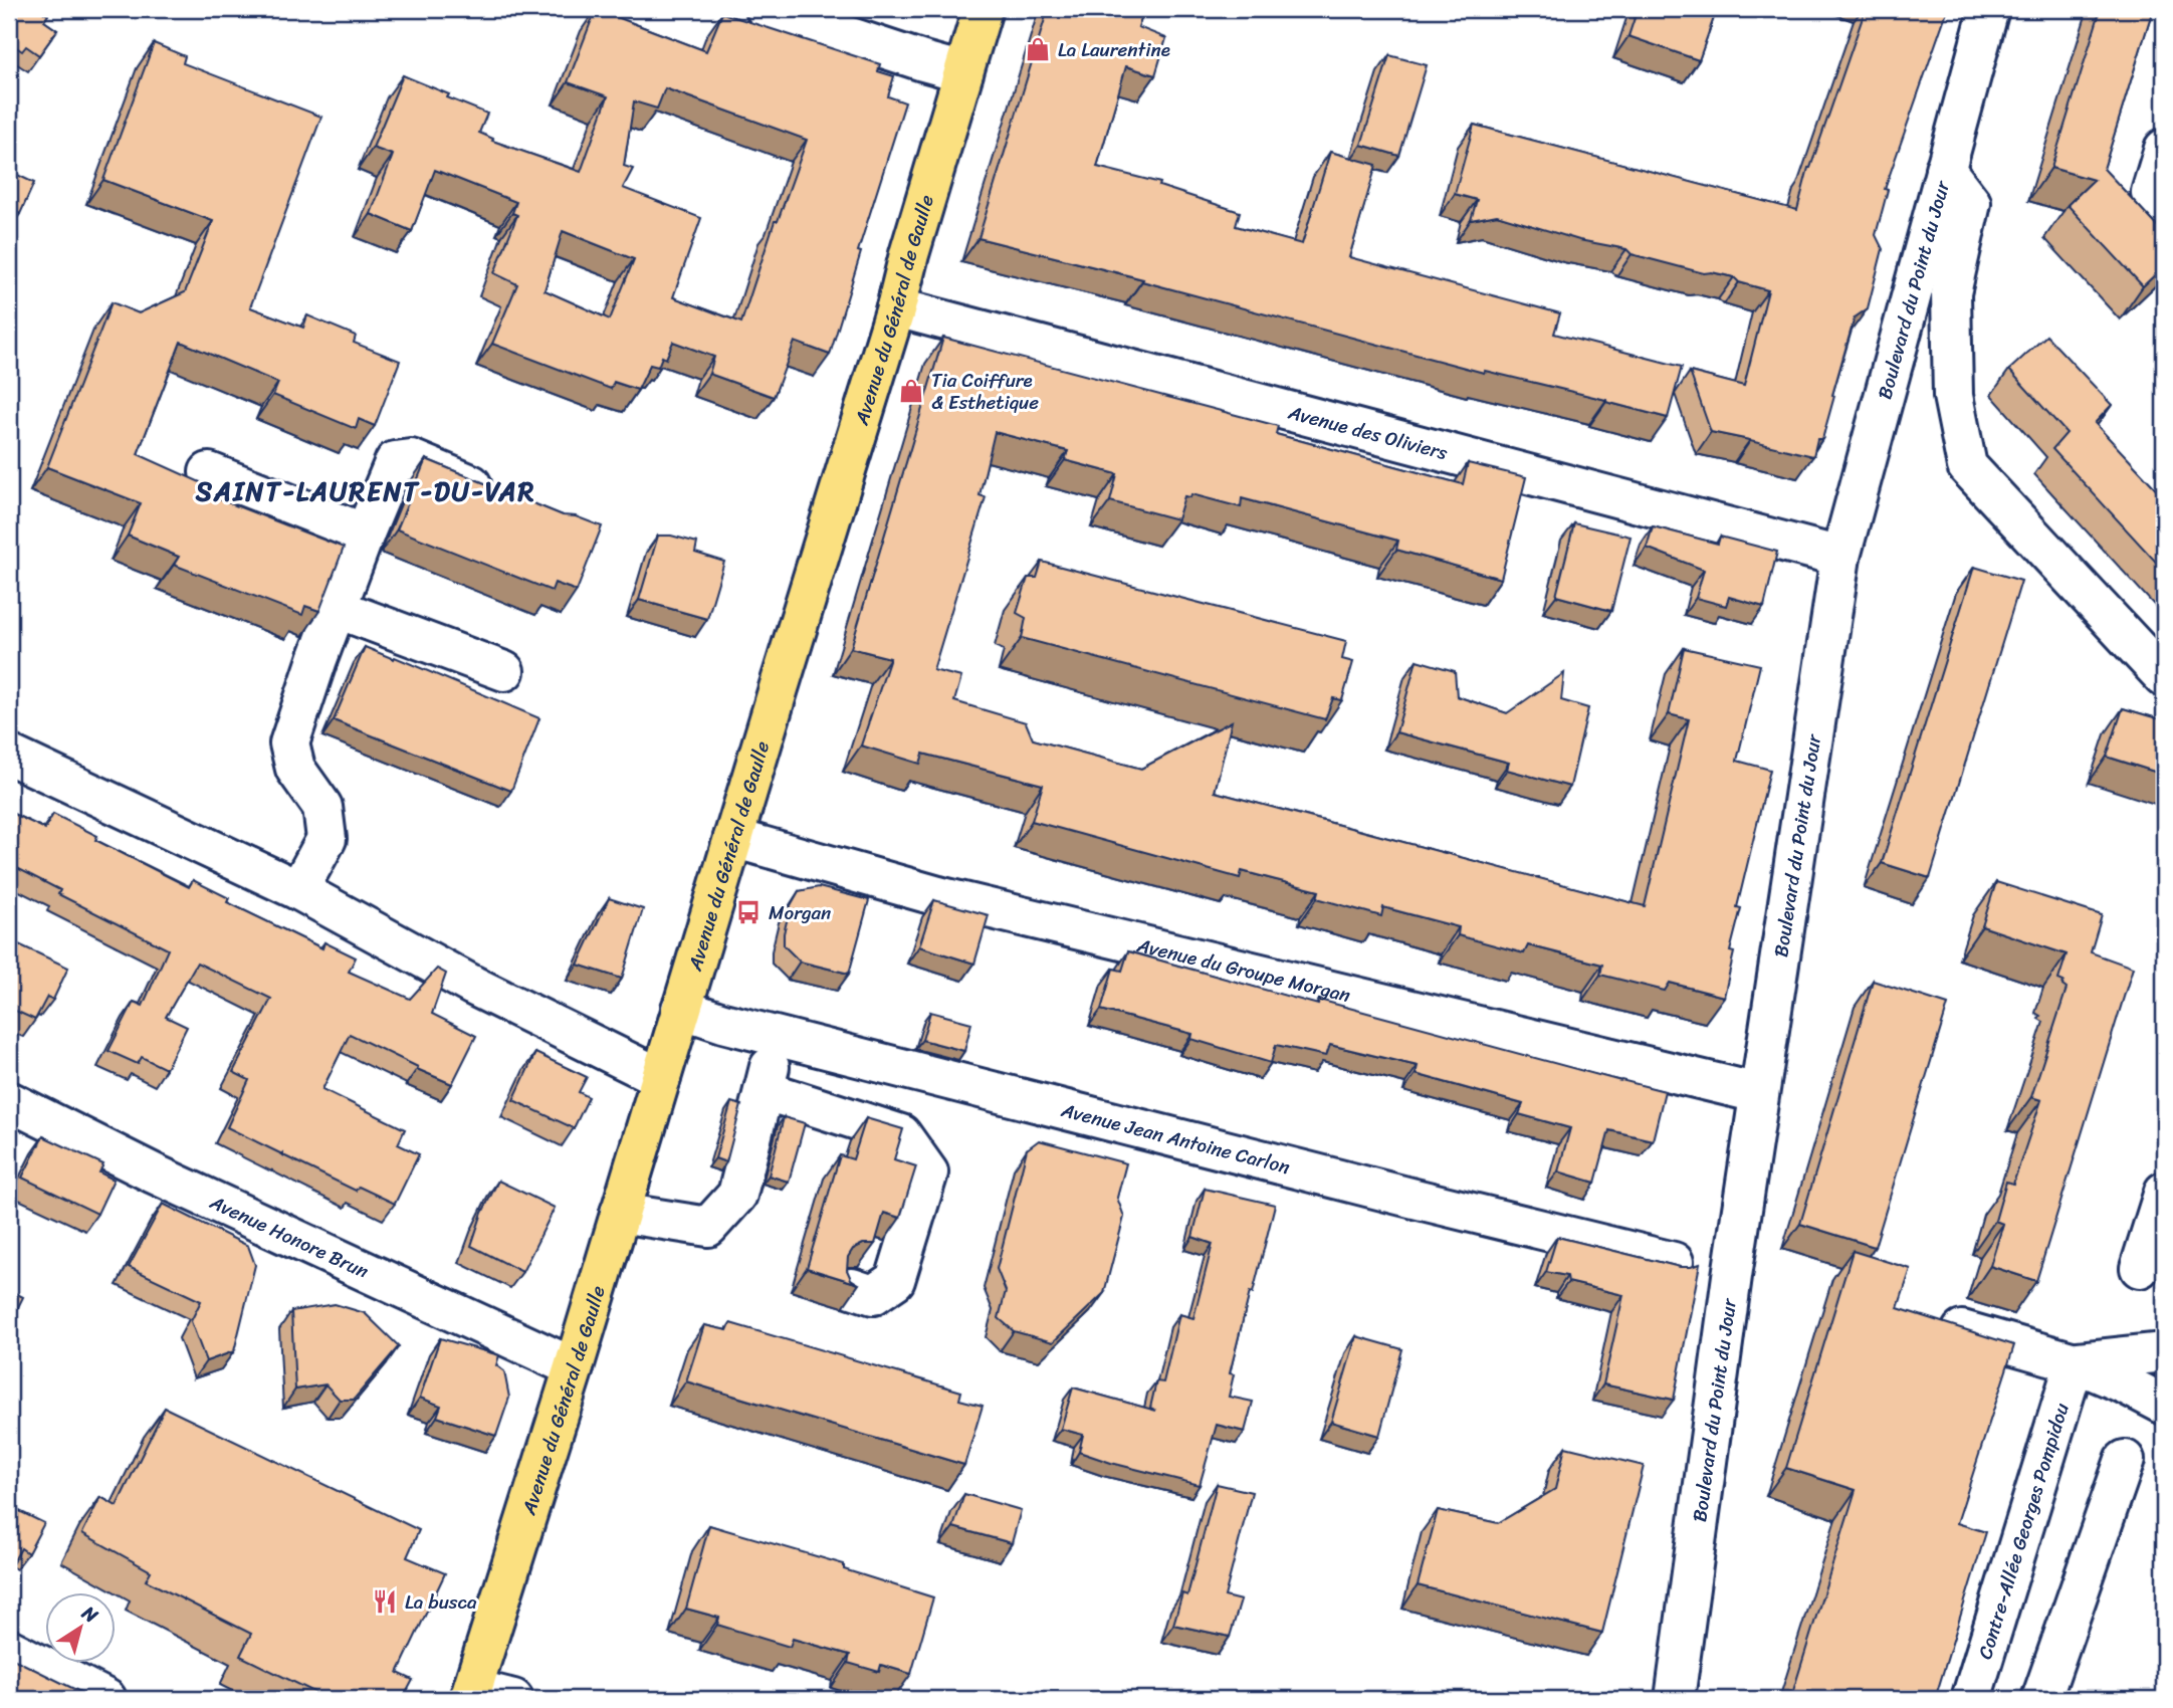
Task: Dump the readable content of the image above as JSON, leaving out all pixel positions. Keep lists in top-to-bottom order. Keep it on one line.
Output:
{"streets":{"main road":["Avenue du Général de Gaulle"],"street":["Boulevard du Point du Jour","Avenue des Oliviers","Avenue du Groupe Morgan","Avenue Jean Antoine Carlon","Avenue Honore Brun","Contre-Allée Georges Pompidou"]},"crossings":[["Boulevard du Point du Jour","Avenue des Oliviers"],["Boulevard du Point du Jour","Avenue du Groupe Morgan"],["Avenue du Général de Gaulle","Avenue des Oliviers"],["Avenue du Général de Gaulle","Avenue du Groupe Morgan"],["Avenue du Général de Gaulle","Avenue Jean Antoine Carlon"],["Avenue du Général de Gaulle","Avenue Honore Brun"]],"districts":["SAINT-LAURENT-DU-VAR"],"places":{"shop":["La Laurentine","Tia Coiffure & Esthetique"],"bus stop":["Morgan"],"restaurant":["La busca"]},"north":"top right"}
